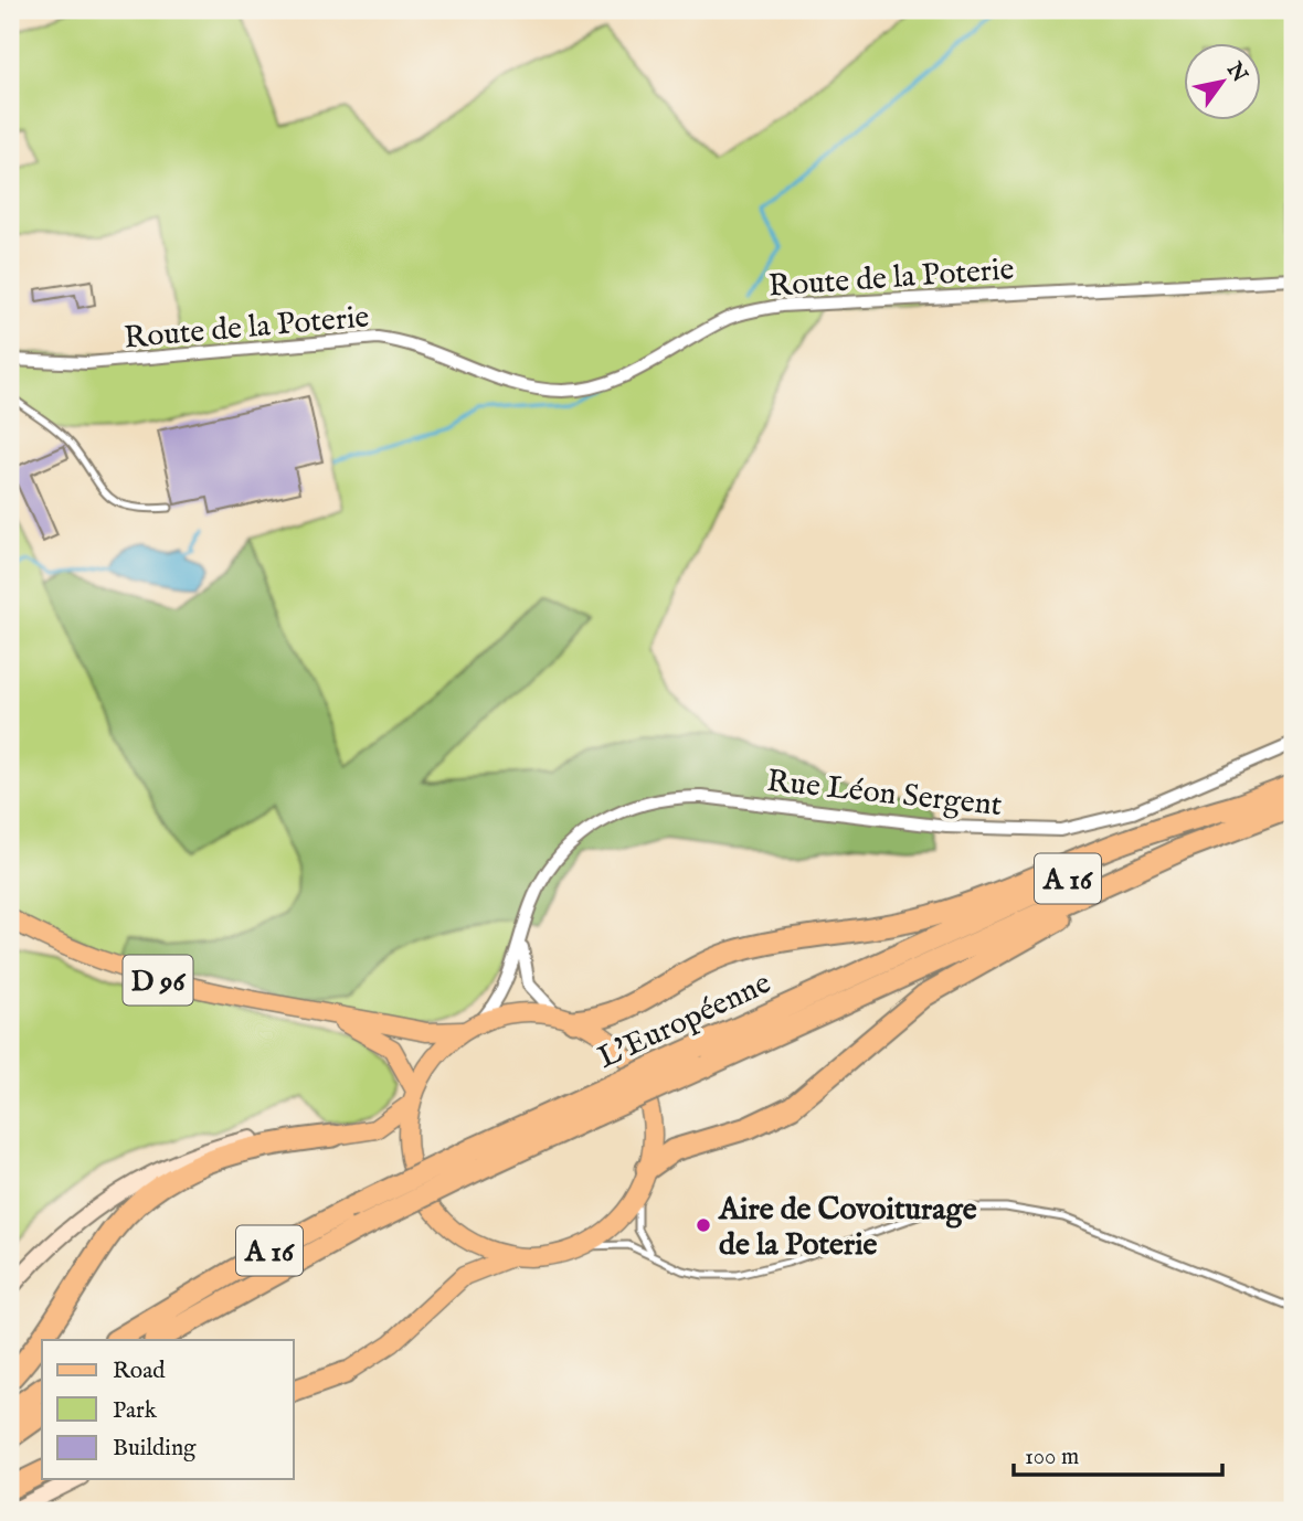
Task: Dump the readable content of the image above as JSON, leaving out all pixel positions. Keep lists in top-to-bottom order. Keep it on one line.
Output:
{"streets":{"highway":["A 16","L'Européenne"],"main road":["D 96"],"street":["Route de la Poterie","Rue Léon Sergent"]},"crossings":[["Rue Léon Sergent","D 96"]],"places":["Aire de Covoiturage de la Poterie"],"legend":["Road","Park","Building"],"scale_bar":"100 m","north":"top right"}
